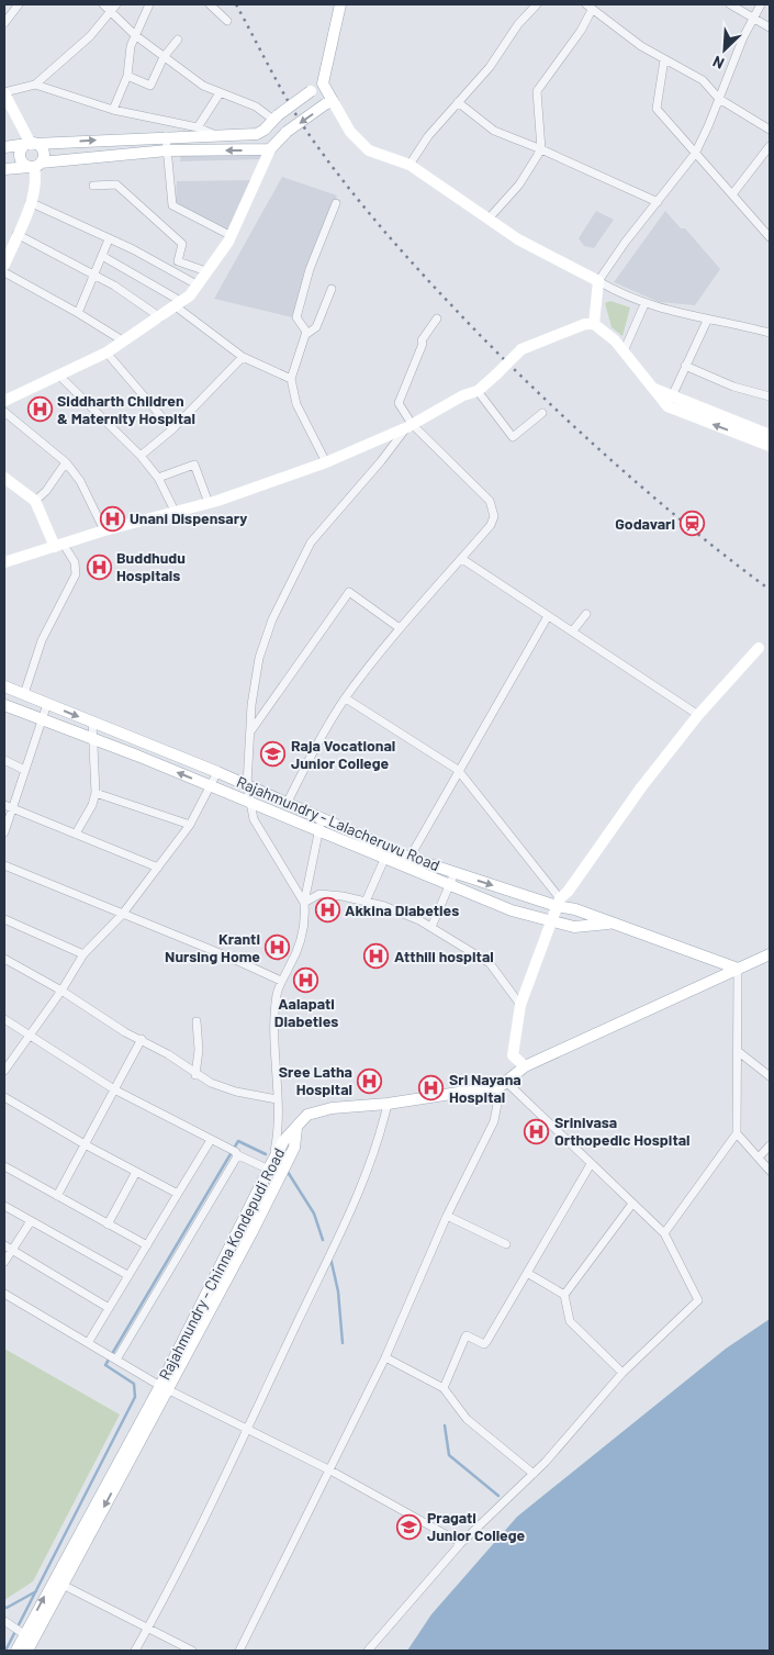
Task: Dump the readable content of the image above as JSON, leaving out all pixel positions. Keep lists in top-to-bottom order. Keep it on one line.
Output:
{"streets":{"main road":["Rajahmundry - Lalacheruvu Road","Rajahmundry - Chinna Kondepudi Road"]},"places":{"hospital":["Siddharth Children & Maternity Hospital","Unani Dispensary","Buddhudu Hospitals","Akkina Diabeties","Kranti Nursing Home","Atthili hospital","Aalapati Diabeties","Sree Latha Hospital","Sri Nayana Hospital","Srinivasa Orthopedic Hospital"],"station":["Godavari"],"school or university":["Raja Vocational Junior College","Pragati Junior College"]},"north":"bottom left"}
